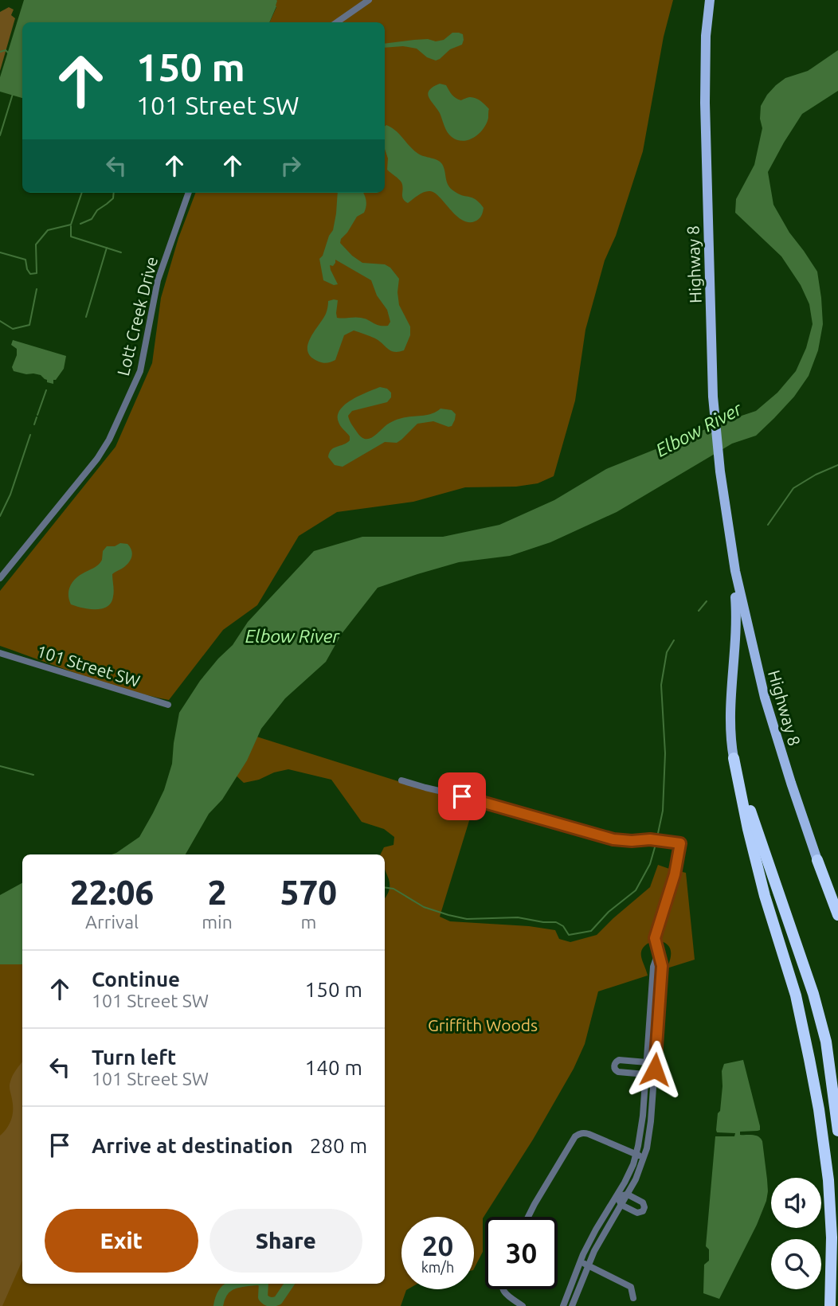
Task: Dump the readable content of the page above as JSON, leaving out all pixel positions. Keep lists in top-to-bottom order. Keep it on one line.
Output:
{"streets":{"main road":["Highway 8"],"street":["Lott Creek Drive","101 Street SW"]},"water":["Elbow River"],"parks":["Griffith Woods"],"page":{"turn":["150 m","101 Street SW"],"eta":["22:06","Arrival","2","min","570","m"],"list":[{"name":"Continue","note":"101 Street SW","value":"150 m"},{"name":"Turn left","note":"101 Street SW","value":"140 m"},{"name":"Arrive at destination","value":"280 m"}],"buttons":["Exit","Share"],"speed":"20 km/h","limit":"30"}}
